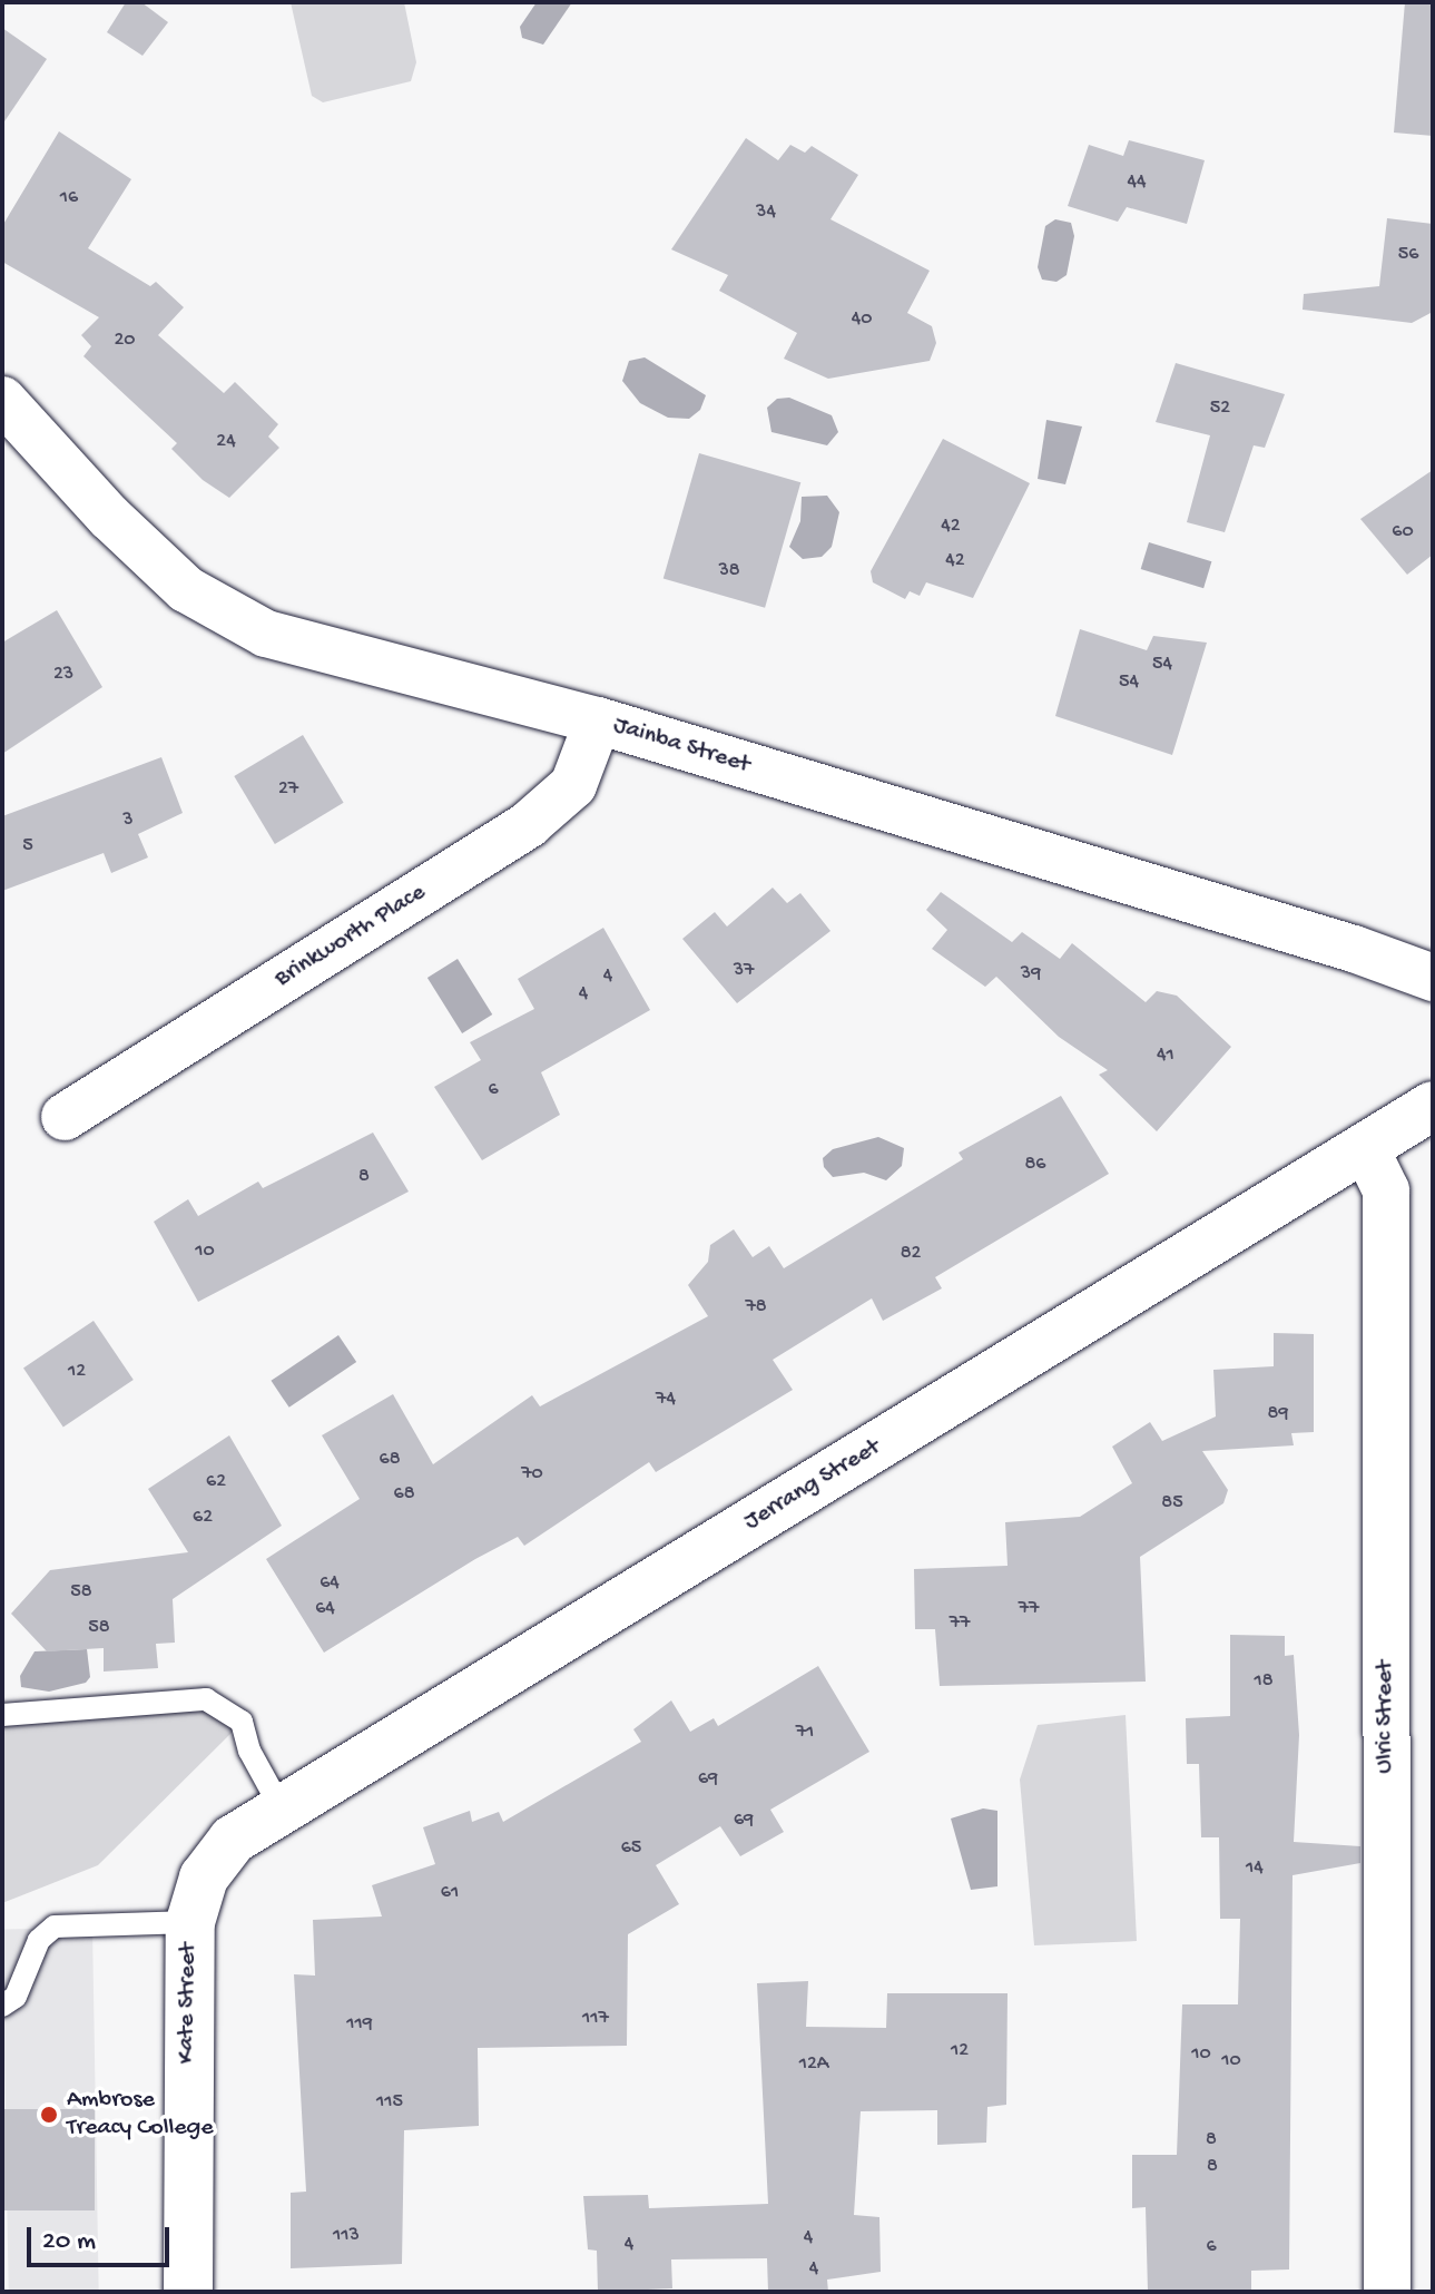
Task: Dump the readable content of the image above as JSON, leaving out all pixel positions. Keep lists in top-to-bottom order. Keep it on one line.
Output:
{"streets":{"street":["Jainba Street","Brinkworth Place","Jerrang Street","Ulric Street","Kate Street"]},"crossings":[["Jainba Street","Brinkworth Place"],["Jerrang Street","Ulric Street"],["Jerrang Street","Kate Street"]],"places":["Ambrose Treacy College"],"house_numbers":["44","16","34","56","40","20","52","24","42","60","42","38","54","23","54","27","3","5","37","39","4","4","41","6","86","8","10","82","78","12","74","89","68","70","62","68","85","62","64","58","64","77","77","58","18","71","69","69","65","14","61","117","119","12","10","10","12A","115","8","8","113","4","4","6","4"],"scale_bar":"20 m"}
